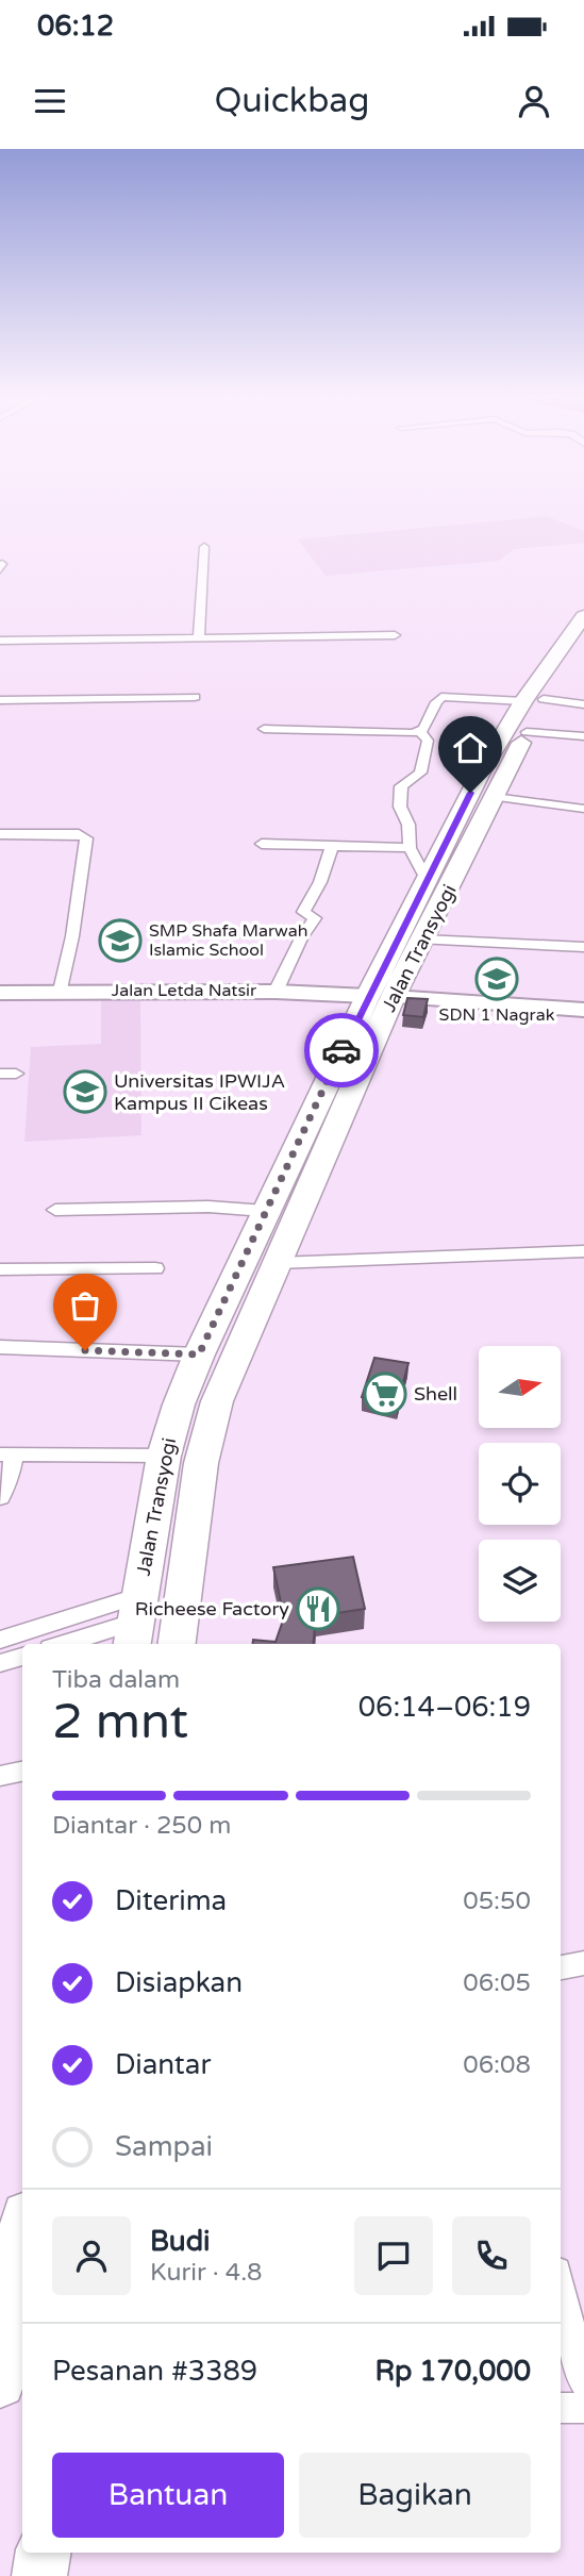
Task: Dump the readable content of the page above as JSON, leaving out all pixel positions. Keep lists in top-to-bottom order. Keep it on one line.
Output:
{"streets":{"highway":["Jalan Transyogi"],"main road":["Jalan Letda Natsir"]},"crossings":[["Jalan Transyogi","Jalan Letda Natsir"]],"places":{"school or university":["SMP Shafa Marwah Islamic School","SDN 1 Nagrak","Universitas IPWIJA Kampus II Cikeas"],"supermarket":["Shell"],"restaurant":["Richeese Factory"]},"north":"right","page":{"status":"06:12","header":"Quickbag","heading":["2 mnt","Tiba dalam","06:14–06:19"],"panel":["Budi","Kurir · 4.8","Pesanan #3389","Rp 170,000"],"bar":"Diantar · 250 m","list":[["Diterima","05:50"],["Disiapkan","06:05"],["Diantar","06:08"],"Sampai"],"buttons":["Bantuan","Bagikan"]}}
